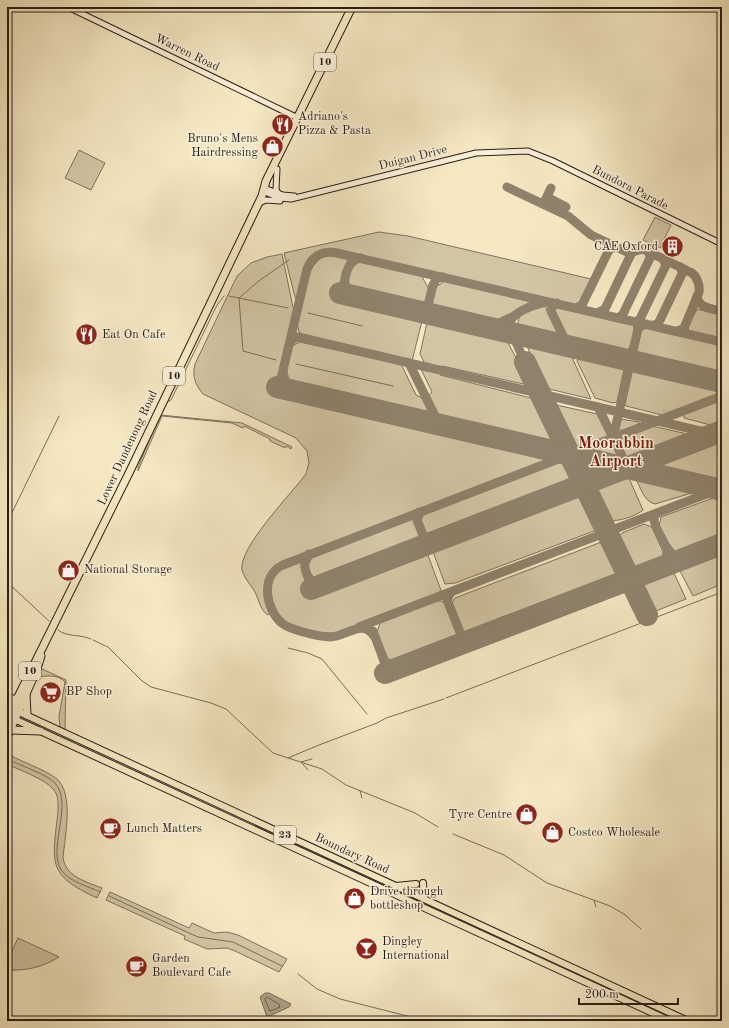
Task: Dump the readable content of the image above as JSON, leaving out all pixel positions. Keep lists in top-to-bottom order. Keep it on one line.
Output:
{"streets":{"highway":["10","Lower Dandenong Road"],"main road":["Warren Road","Duigan Drive","Bundora Parade","23","Boundary Road"]},"crossings":[["Warren Road","Lower Dandenong Road"],["Duigan Drive","Bundora Parade"],["Duigan Drive","Lower Dandenong Road"],["Lower Dandenong Road","Boundary Road"]],"districts":["Moorabbin Airport"],"places":{"restaurant":["Adriano's Pizza & Pasta","Eat On Cafe"],"shop":["Bruno's Mens Hairdressing","National Storage","Tyre Centre","Costco Wholesale","Drive through bottleshop"],"building":["CAE Oxford"],"supermarket":["BP Shop"],"cafe":["Lunch Matters","Garden Boulevard Cafe"],"bar":["Dingley International"]},"scale_bar":"200 m"}
